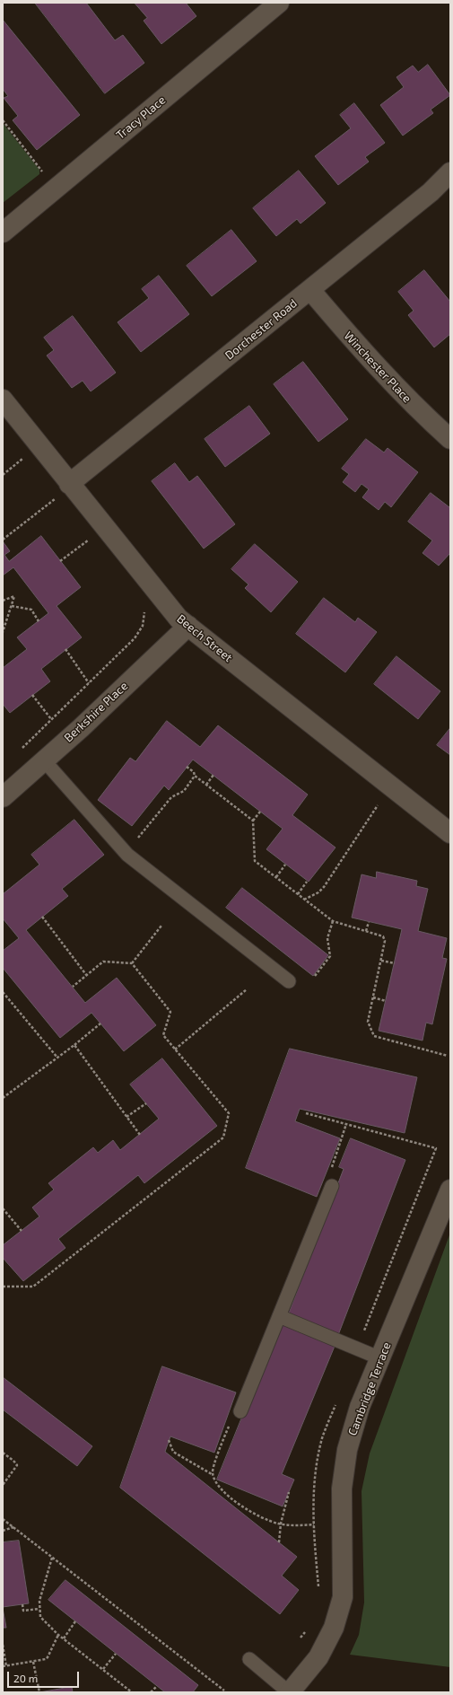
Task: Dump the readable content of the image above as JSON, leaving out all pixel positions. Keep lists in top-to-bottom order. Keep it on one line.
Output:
{"streets":{"street":["Tracy Place","Dorchester Road","Winchester Place","Beech Street","Berkshire Place","Cambridge Terrace"]},"crossings":[["Dorchester Road","Winchester Place"],["Dorchester Road","Beech Street"],["Beech Street","Berkshire Place"]],"scale_bar":"20 m"}
